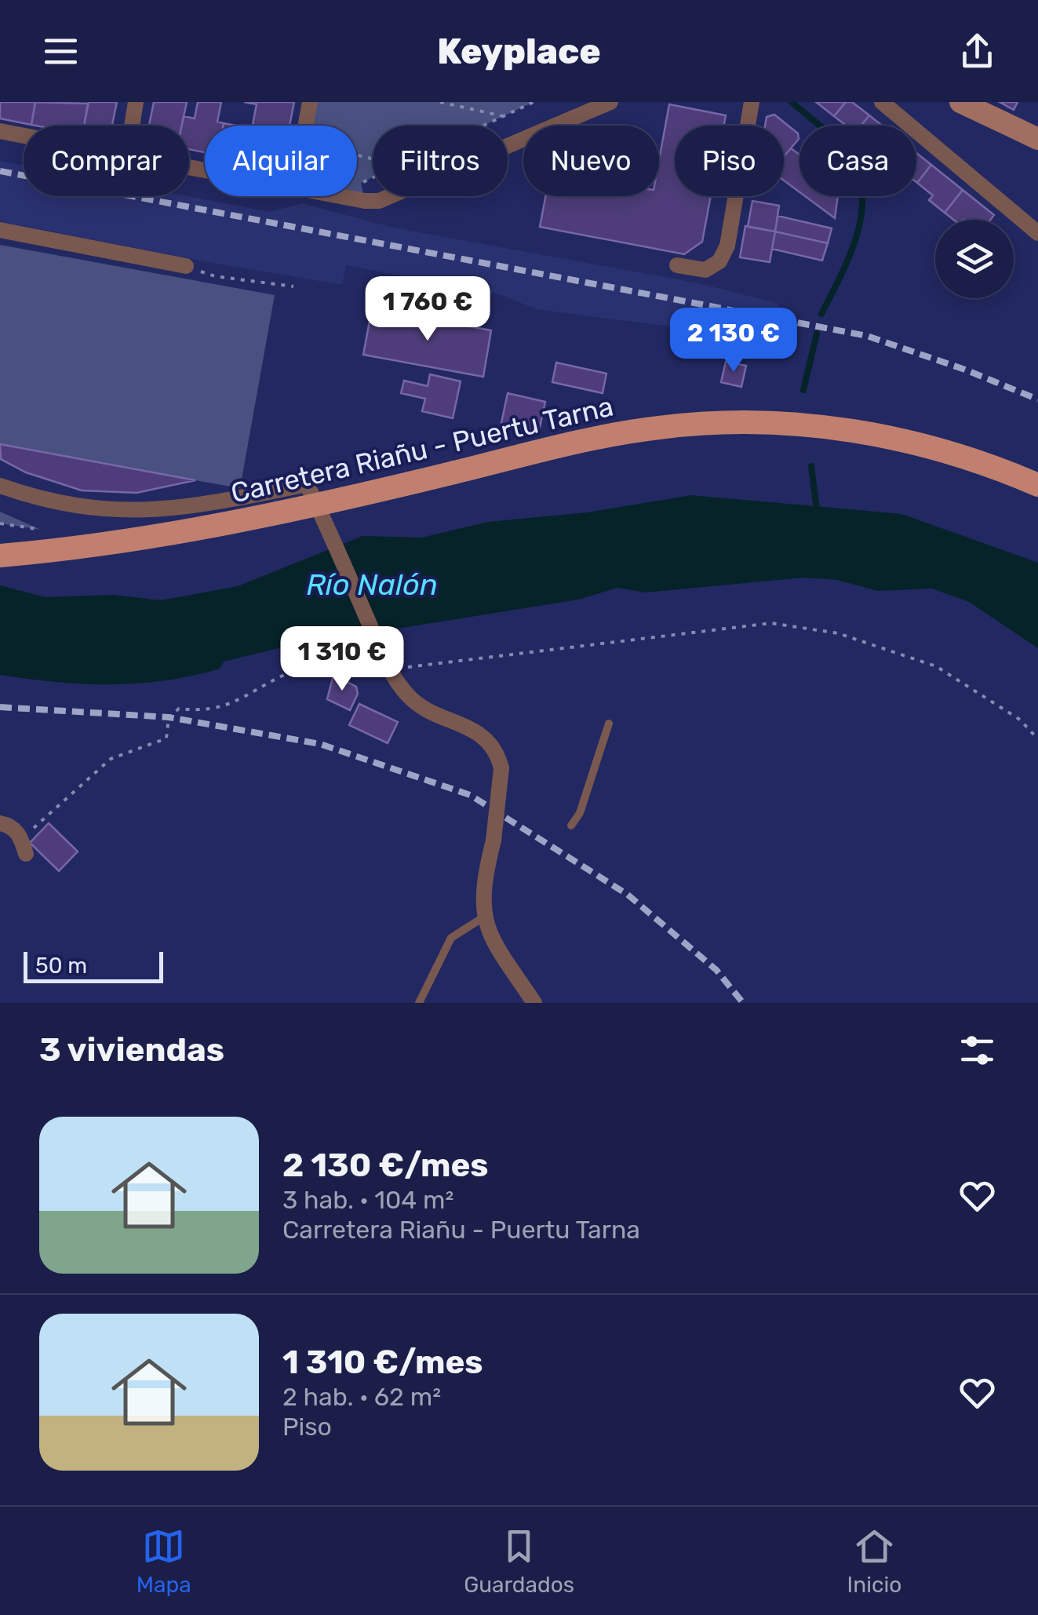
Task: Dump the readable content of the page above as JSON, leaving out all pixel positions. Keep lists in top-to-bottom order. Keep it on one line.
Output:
{"streets":{"main road":["Carretera Riañu - Puertu Tarna"]},"water":["Río Nalón"],"scale_bar":"50 m","page":{"header":"Keyplace","chip":["Comprar","Alquilar","Filtros","Nuevo","Piso","Casa"],"price":["1 760 €","2 130 €","1 310 €"],"scale":"50 m","heading":"3 viviendas","list":[{"name":"2 130 €/mes","note":"3 hab. · 104 m² · Carretera Riañu - Puertu Tarna"},{"name":"1 310 €/mes","note":"2 hab. · 62 m² · Piso"}],"tabs":["Mapa","Guardados","Inicio"]}}
